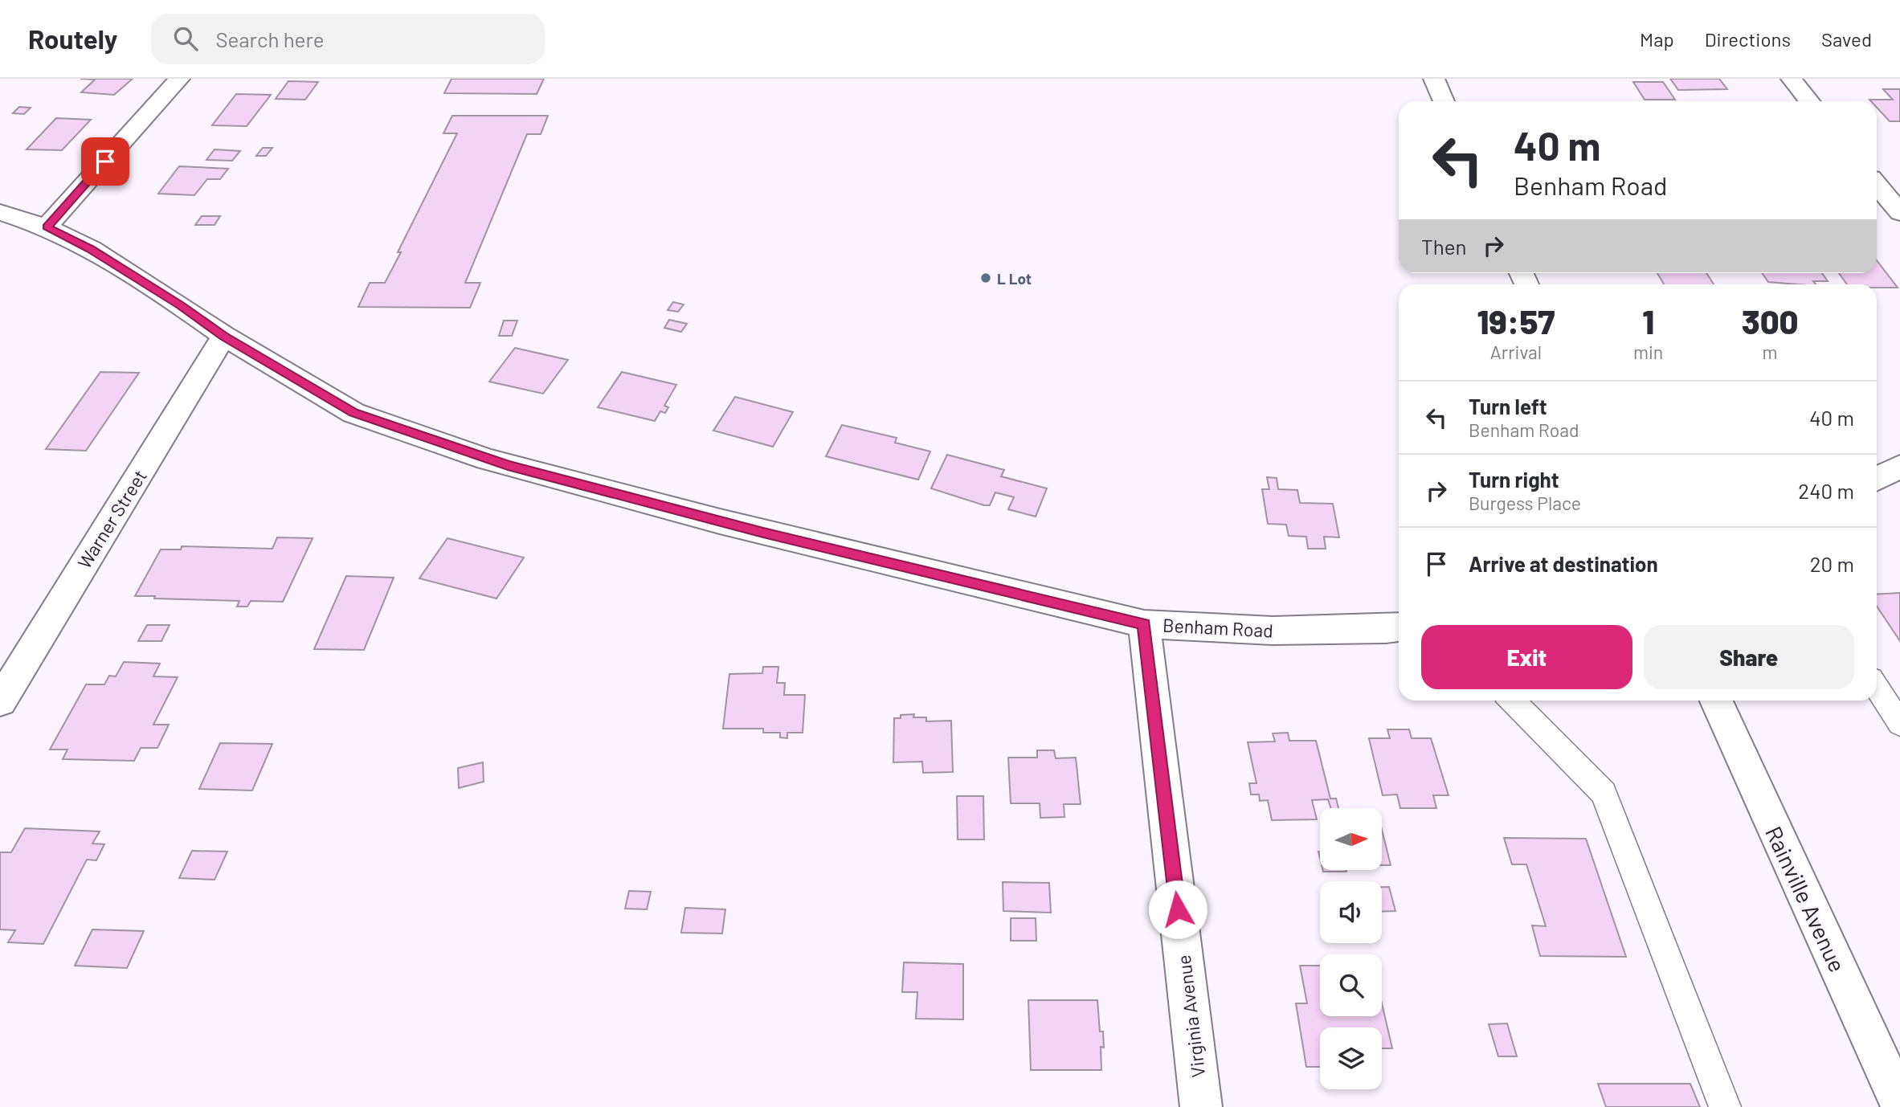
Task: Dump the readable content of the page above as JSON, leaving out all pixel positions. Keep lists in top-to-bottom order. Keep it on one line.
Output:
{"streets":{"street":["Warner Street","Benham Road","Rainville Avenue","Virginia Avenue"]},"crossings":[["Warner Street","Benham Road"],["Benham Road","Virginia Avenue"]],"places":["L Lot"],"north":"right","page":{"header":"Routely","search":"Search here","nav":["Map","Directions","Saved"],"turn":["40 m","Benham Road"],"then":"Then","eta":["19:57","Arrival","1","min","300","m"],"list":[{"name":"Turn left","note":"Benham Road","value":"40 m"},{"name":"Turn right","note":"Burgess Place","value":"240 m"},{"name":"Arrive at destination","value":"20 m"}],"buttons":["Exit","Share"]}}
